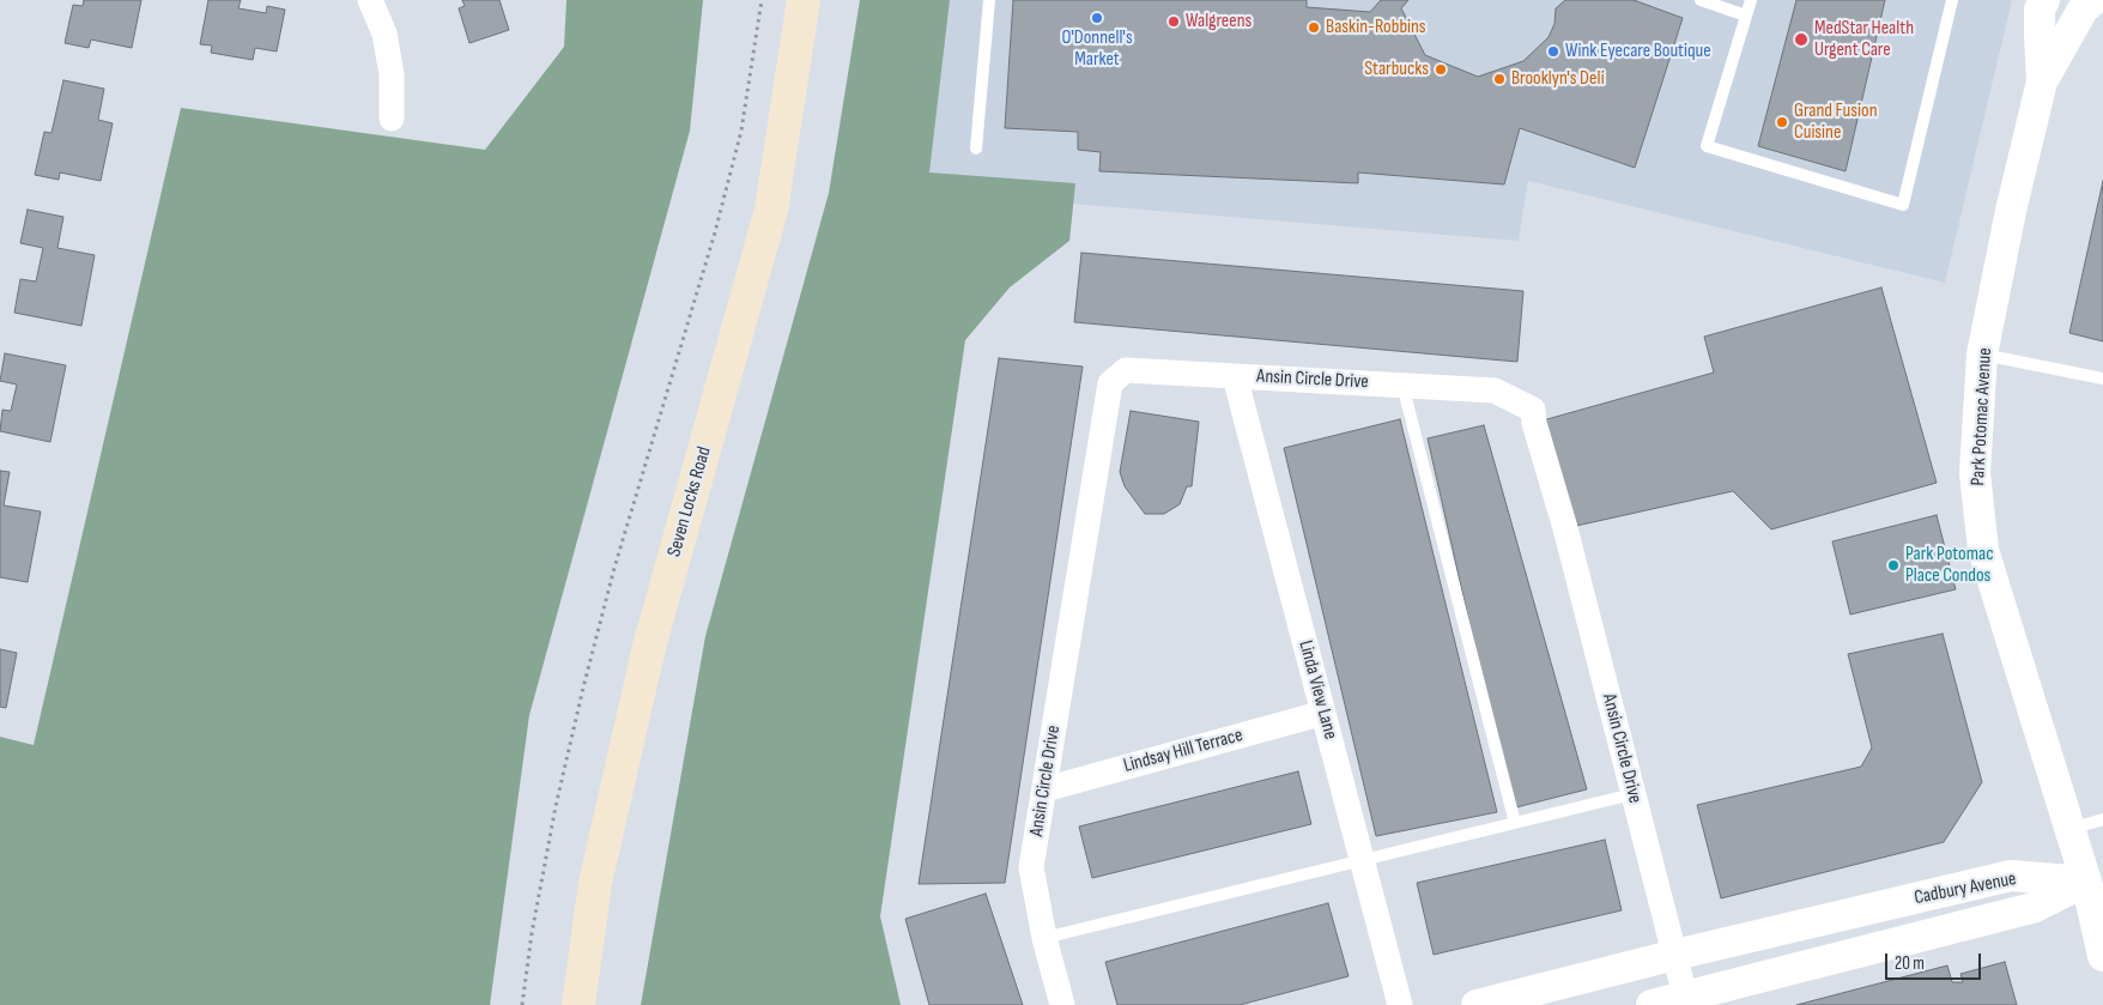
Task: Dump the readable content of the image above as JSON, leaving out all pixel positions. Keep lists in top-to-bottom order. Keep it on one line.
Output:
{"streets":{"main road":["Seven Locks Road"],"street":["Ansin Circle Drive","Park Potomac Avenue","Linda View Lane","Lindsay Hill Terrace","Cadbury Avenue"]},"crossings":[["Ansin Circle Drive","Linda View Lane"],["Ansin Circle Drive","Lindsay Hill Terrace"],["Ansin Circle Drive","Cadbury Avenue"],["Park Potomac Avenue","Cadbury Avenue"],["Linda View Lane","Lindsay Hill Terrace"]],"places":["O'Donnell's Market","Walgreens","Baskin-Robbins","MedStar Health Urgent Care","Wink Eyecare Boutique","Starbucks","Brooklyn's Deli","Grand Fusion Cuisine","Park Potomac Place Condos"],"scale_bar":"20 m"}
